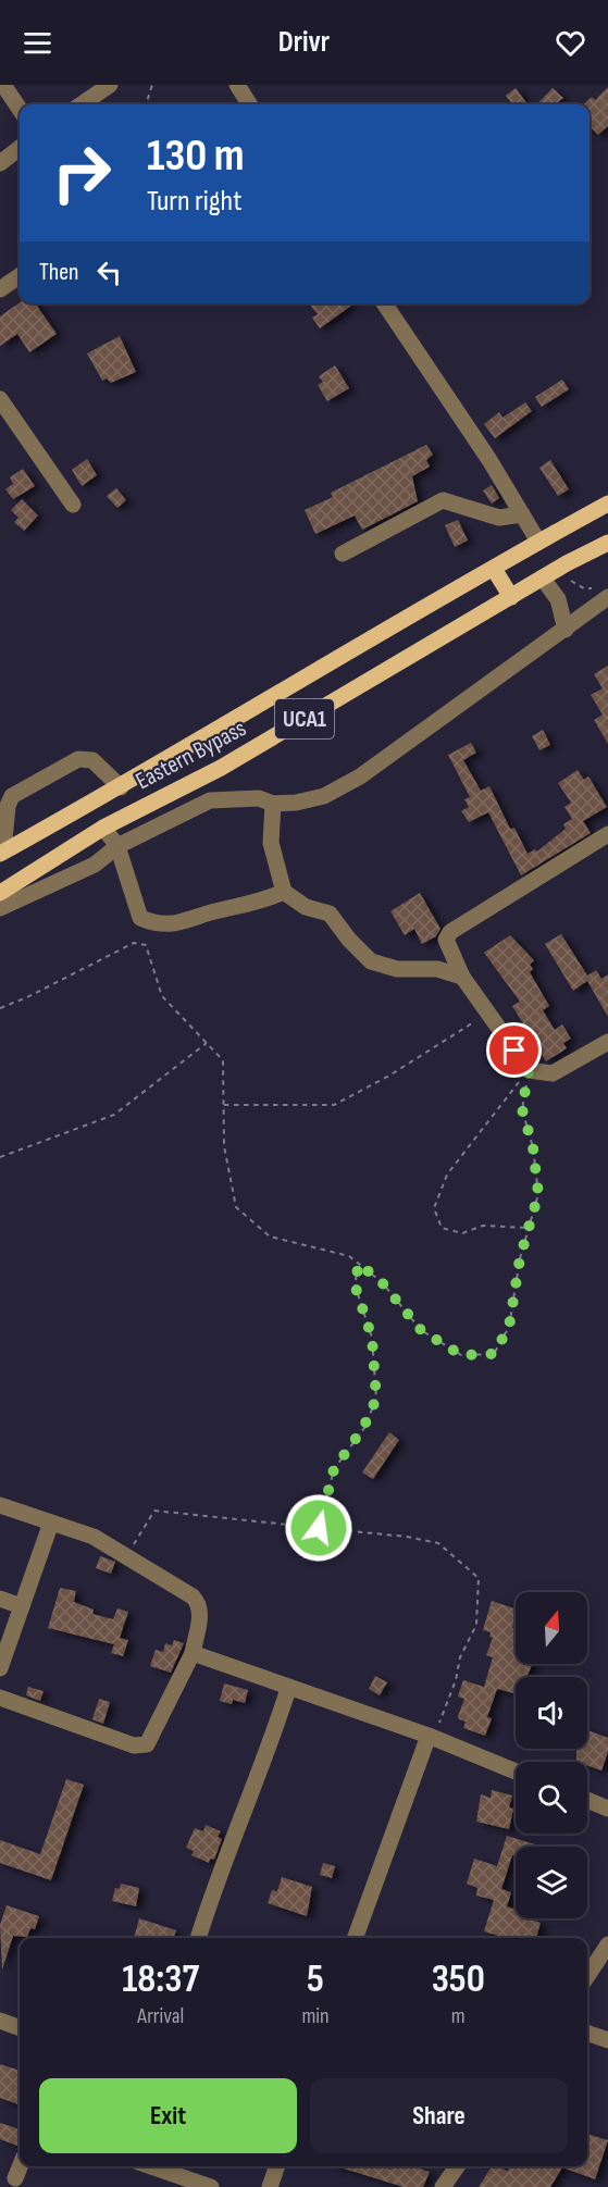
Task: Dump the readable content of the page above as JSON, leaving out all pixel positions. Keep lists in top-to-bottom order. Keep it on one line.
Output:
{"streets":{"main road":["UCA1","Eastern Bypass"]},"north":"top","page":{"header":"Drivr","turn":["130 m","Turn right"],"then":"Then","eta":["18:37","Arrival","5","min","350","m"],"buttons":["Exit","Share"]}}
